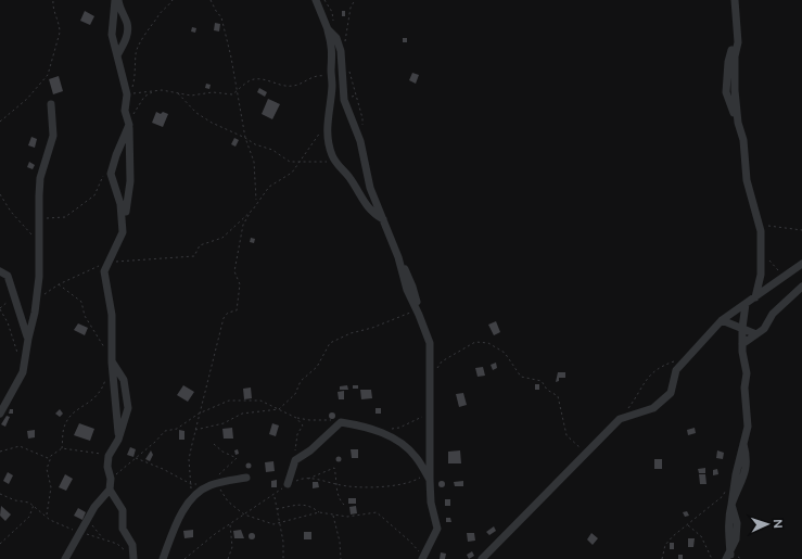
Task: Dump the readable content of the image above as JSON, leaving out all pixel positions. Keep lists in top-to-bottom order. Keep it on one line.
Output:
{"north":"right"}
